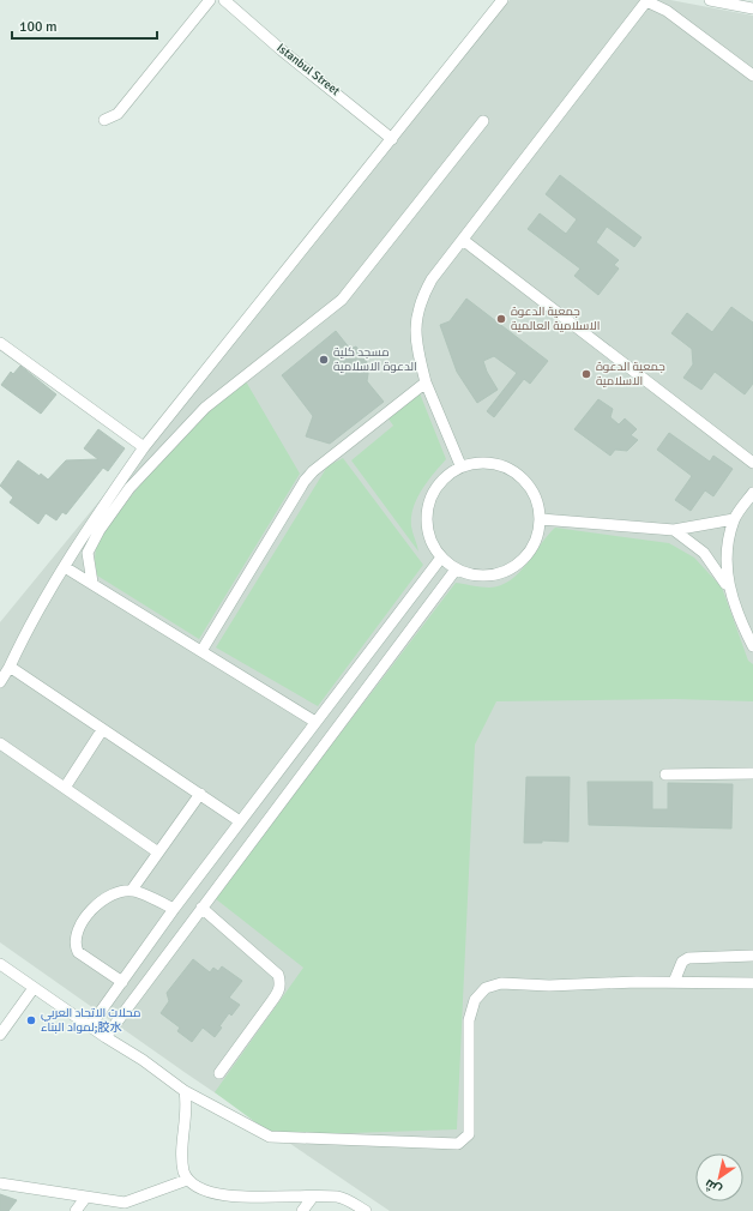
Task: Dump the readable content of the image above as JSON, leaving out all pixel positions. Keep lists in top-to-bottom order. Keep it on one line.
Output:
{"streets":{"street":["Istanbul Street"]},"places":["جمعية الدعوة الاسلامية العالمية","مسجد كلية الدعوة الاسلامية","جمعية الدعوة الاسلامية","محلات الاتحاد العربي لمواد البناء;胶水"],"scale_bar":"100 m","north":"bottom left"}
